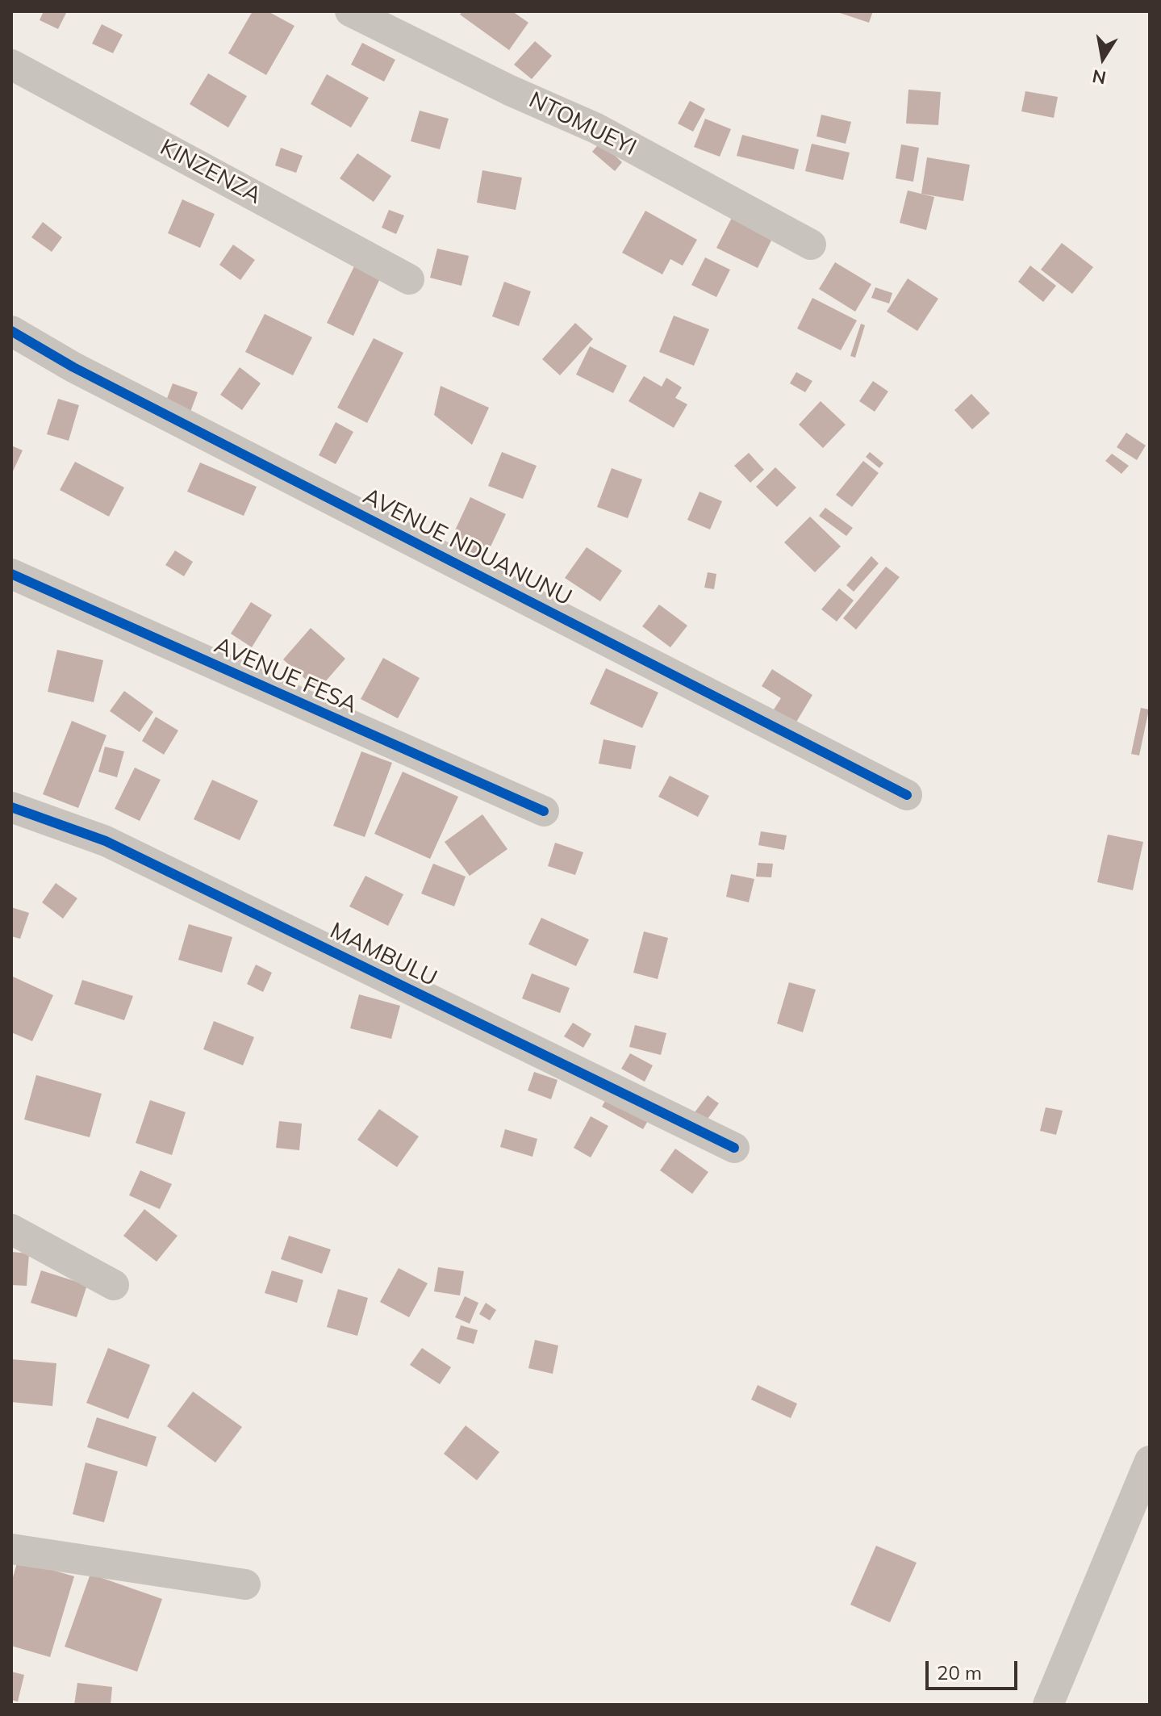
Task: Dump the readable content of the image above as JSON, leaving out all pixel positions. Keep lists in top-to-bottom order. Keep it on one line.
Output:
{"streets":{"street":["NTOMUEYI","KINZENZA","AVENUE NDUANUNU","AVENUE FESA","MAMBULU"]},"scale_bar":"20 m","north":"bottom"}
